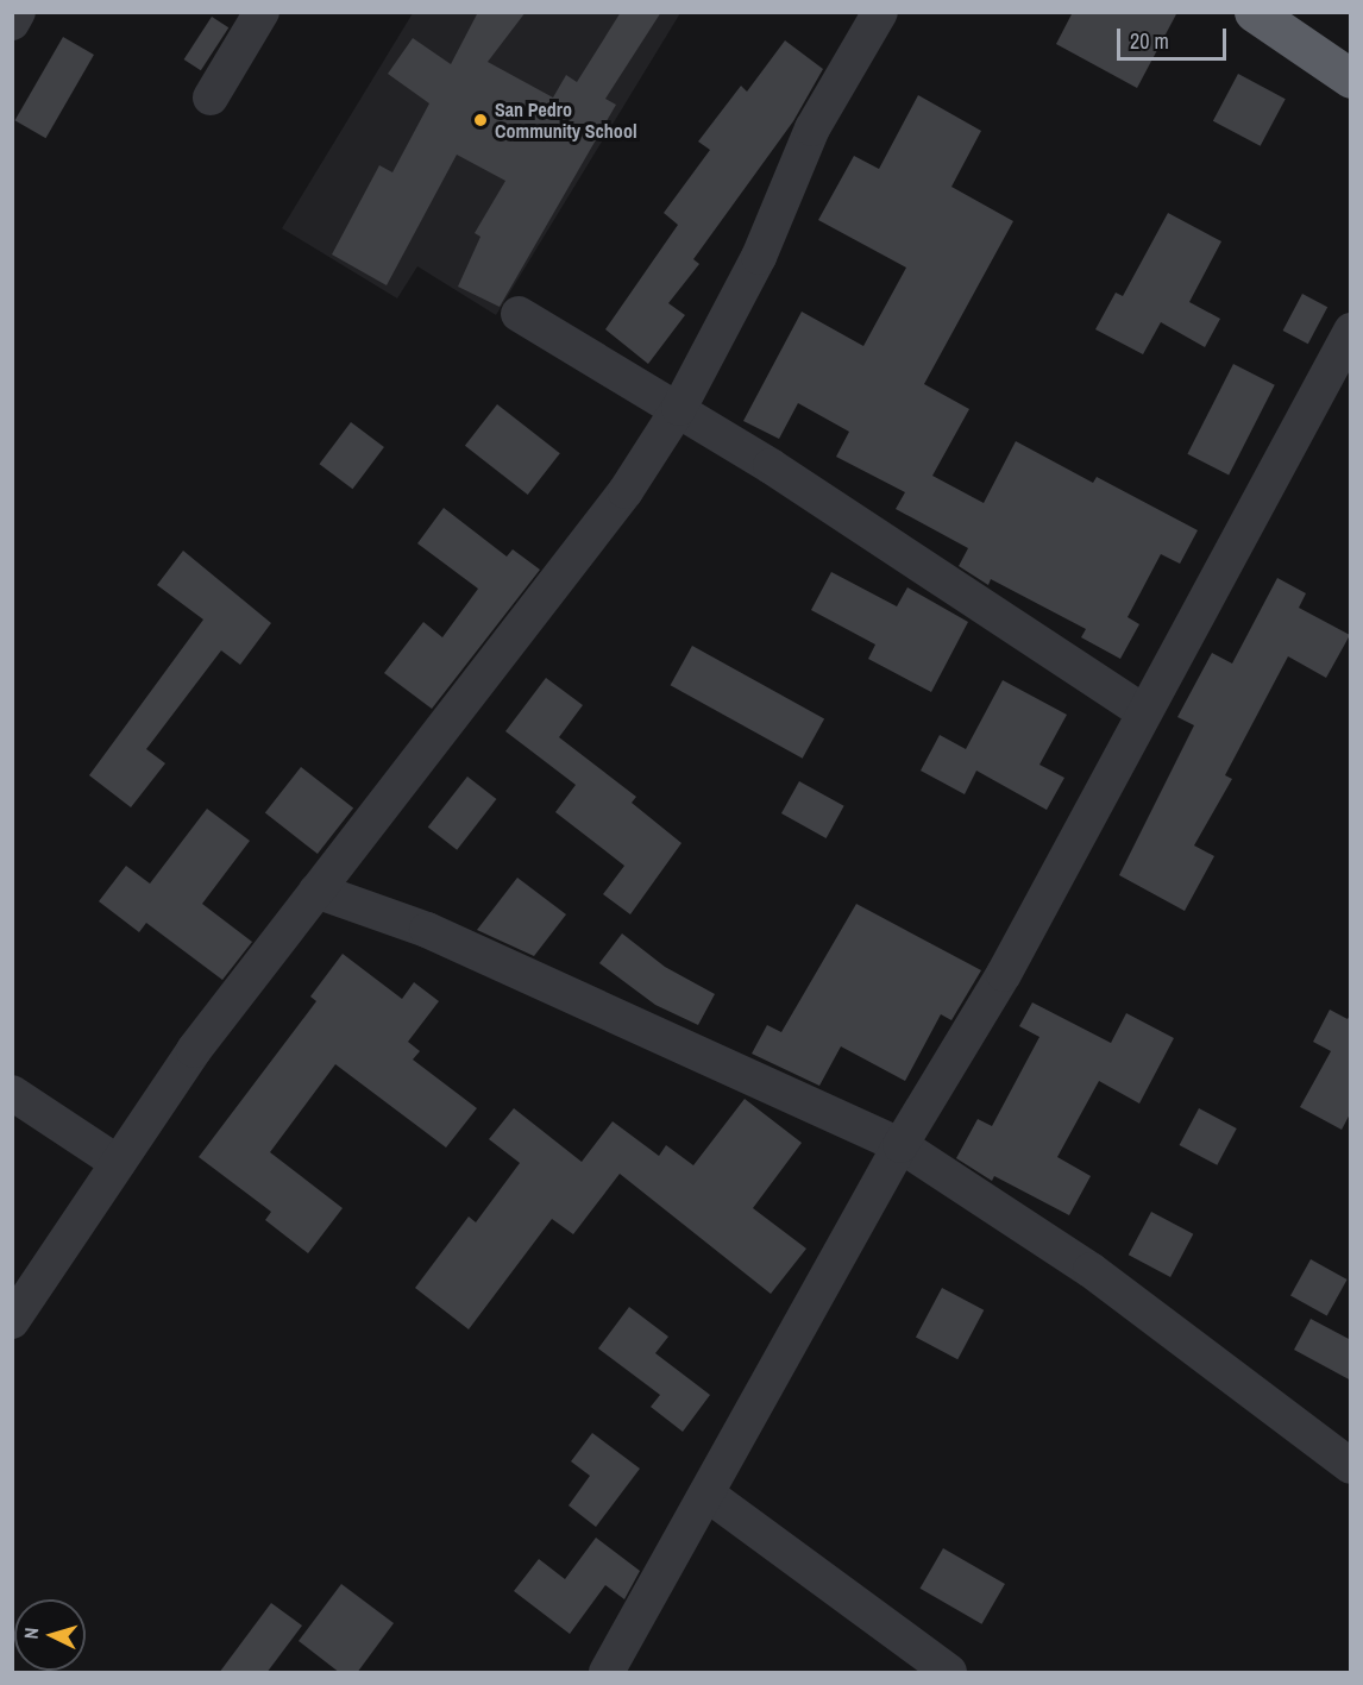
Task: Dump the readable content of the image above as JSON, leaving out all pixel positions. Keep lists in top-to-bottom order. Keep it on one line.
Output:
{"places":["San Pedro Community School"],"scale_bar":"20 m","north":"left"}
